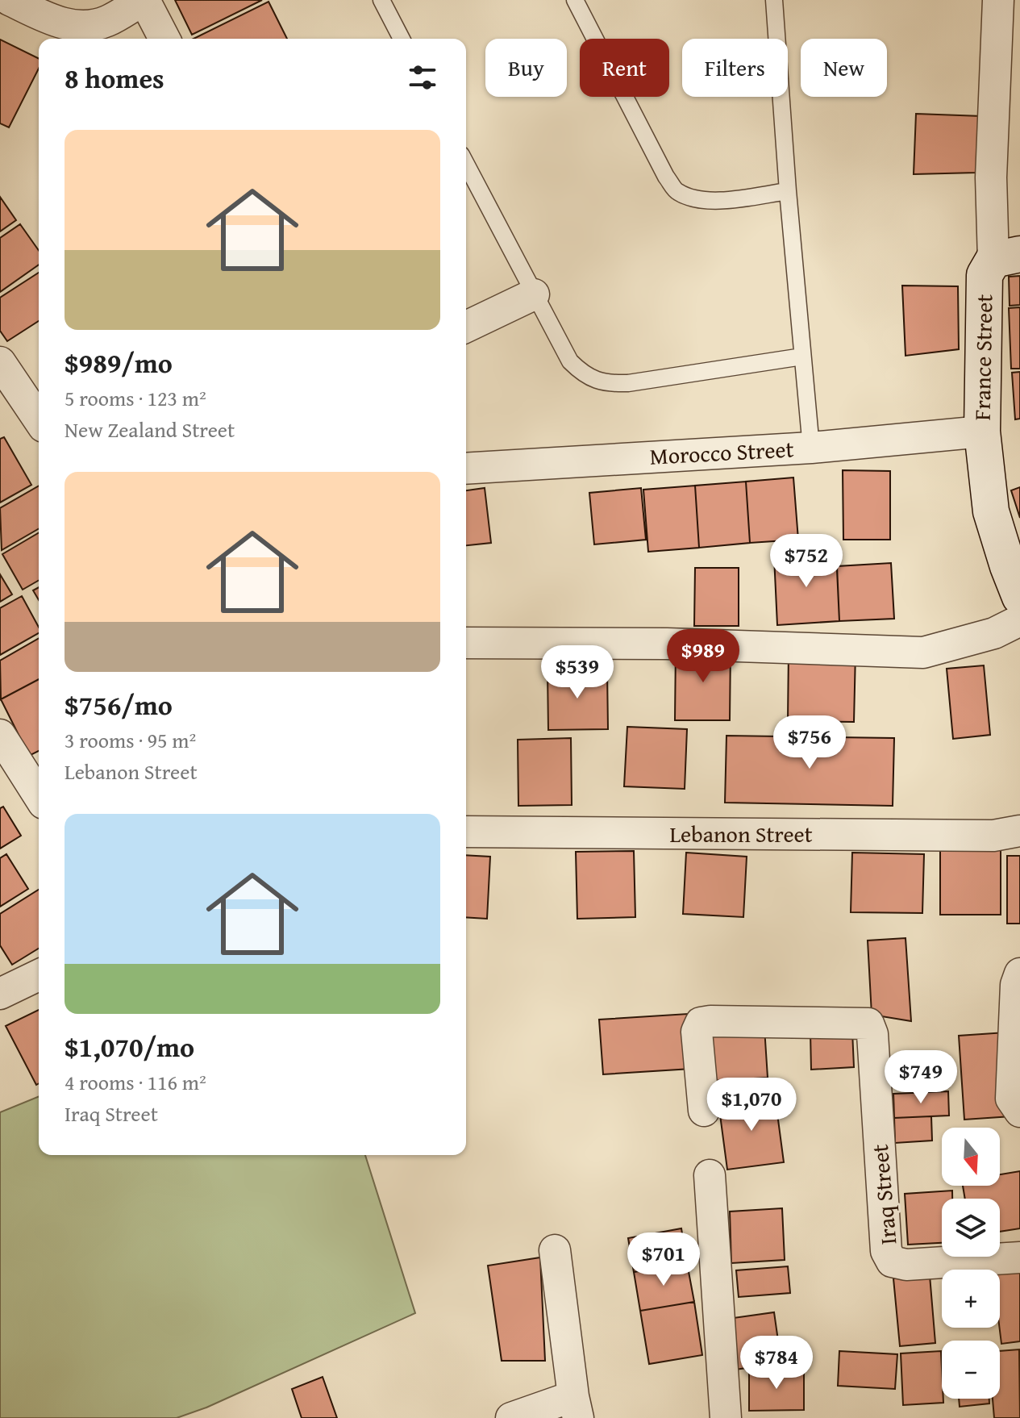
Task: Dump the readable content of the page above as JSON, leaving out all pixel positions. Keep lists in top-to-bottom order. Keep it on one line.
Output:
{"streets":{"main road":["France Street"],"street":["Morocco Street","Lebanon Street","Iraq Street"]},"crossings":[["France Street","Morocco Street"]],"north":"bottom","page":{"chip":["Buy","Rent","Filters","New"],"heading":"8 homes","list":[{"name":"$989/mo","note":"5 rooms · 123 m² · New Zealand Street"},{"name":"$756/mo","note":"3 rooms · 95 m² · Lebanon Street"},{"name":"$1,070/mo","note":"4 rooms · 116 m² · Iraq Street"}],"price":["$752","$989","$539","$756","$749","$1,070","$701","$784"],"map_buttons":["+","−"]}}
